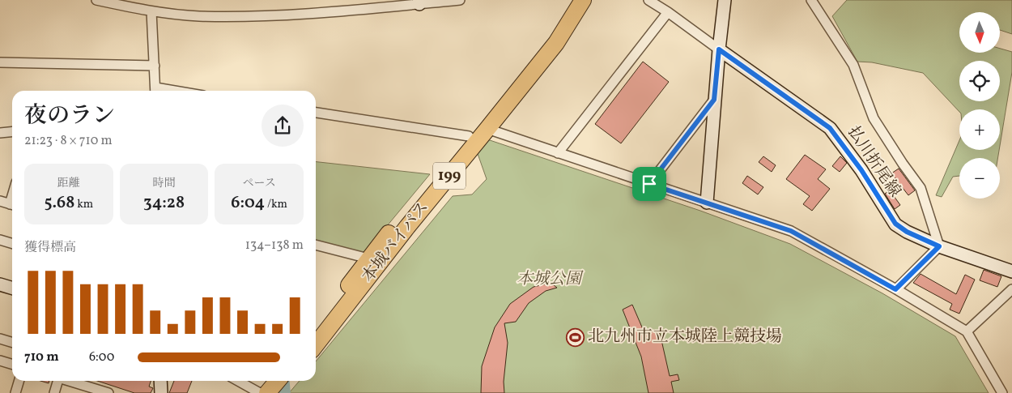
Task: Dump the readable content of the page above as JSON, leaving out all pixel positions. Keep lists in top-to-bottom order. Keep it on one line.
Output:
{"streets":{"highway":["199","本城バイパス"],"main road":["払川折尾線"]},"parks":["本城公園"],"places":{"sports":["北九州市立本城陸上競技場"]},"north":"bottom","page":{"map_buttons":["+","−"],"heading":["夜のラン","21:23 · 8 × 710 m"],"stats":[["距離","5.68 km"],["時間","34:28"],["ペース","6:04 /km"]],"chart":["獲得標高","134–138 m"],"list":[{"name":"710 m","note":"6:00"}]}}
